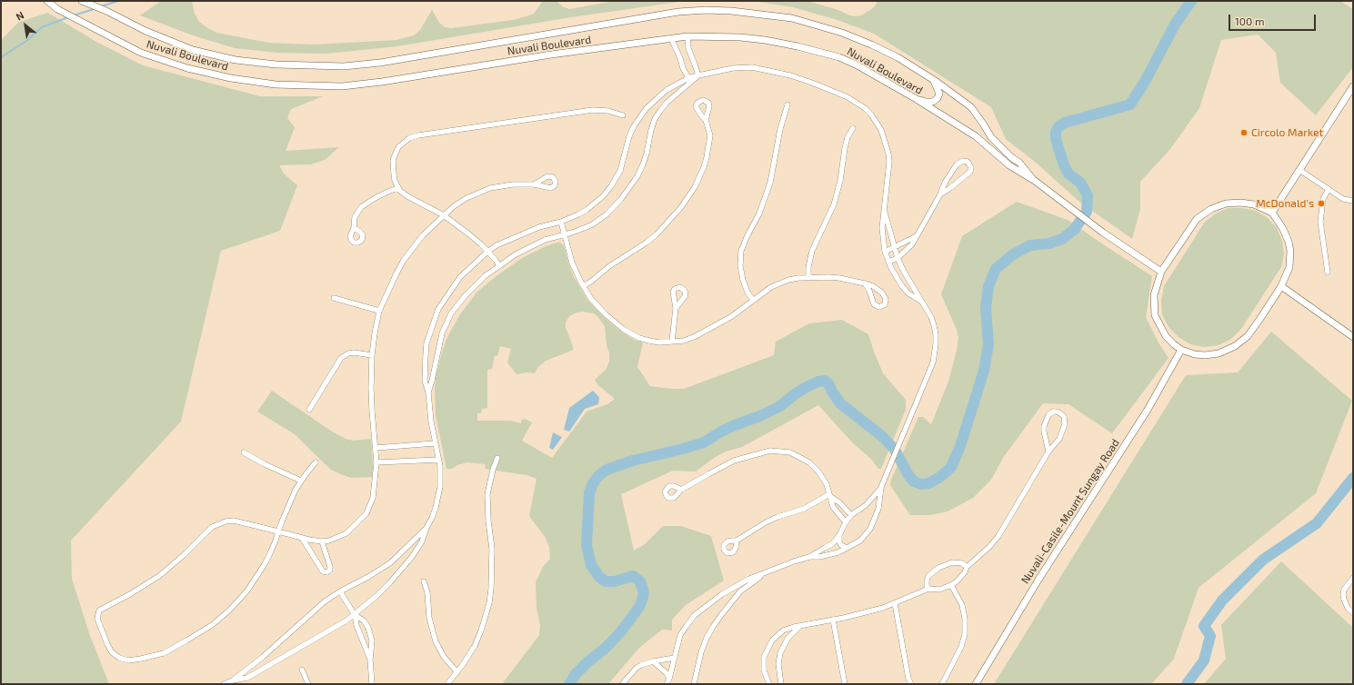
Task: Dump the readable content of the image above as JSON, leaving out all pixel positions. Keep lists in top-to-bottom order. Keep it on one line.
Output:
{"streets":{"main road":["Nuvali Boulevard","Nuvali-Casile-Mount Sungay Road"]},"places":["Circolo Market","McDonald's"],"scale_bar":"100 m","north":"top left"}
